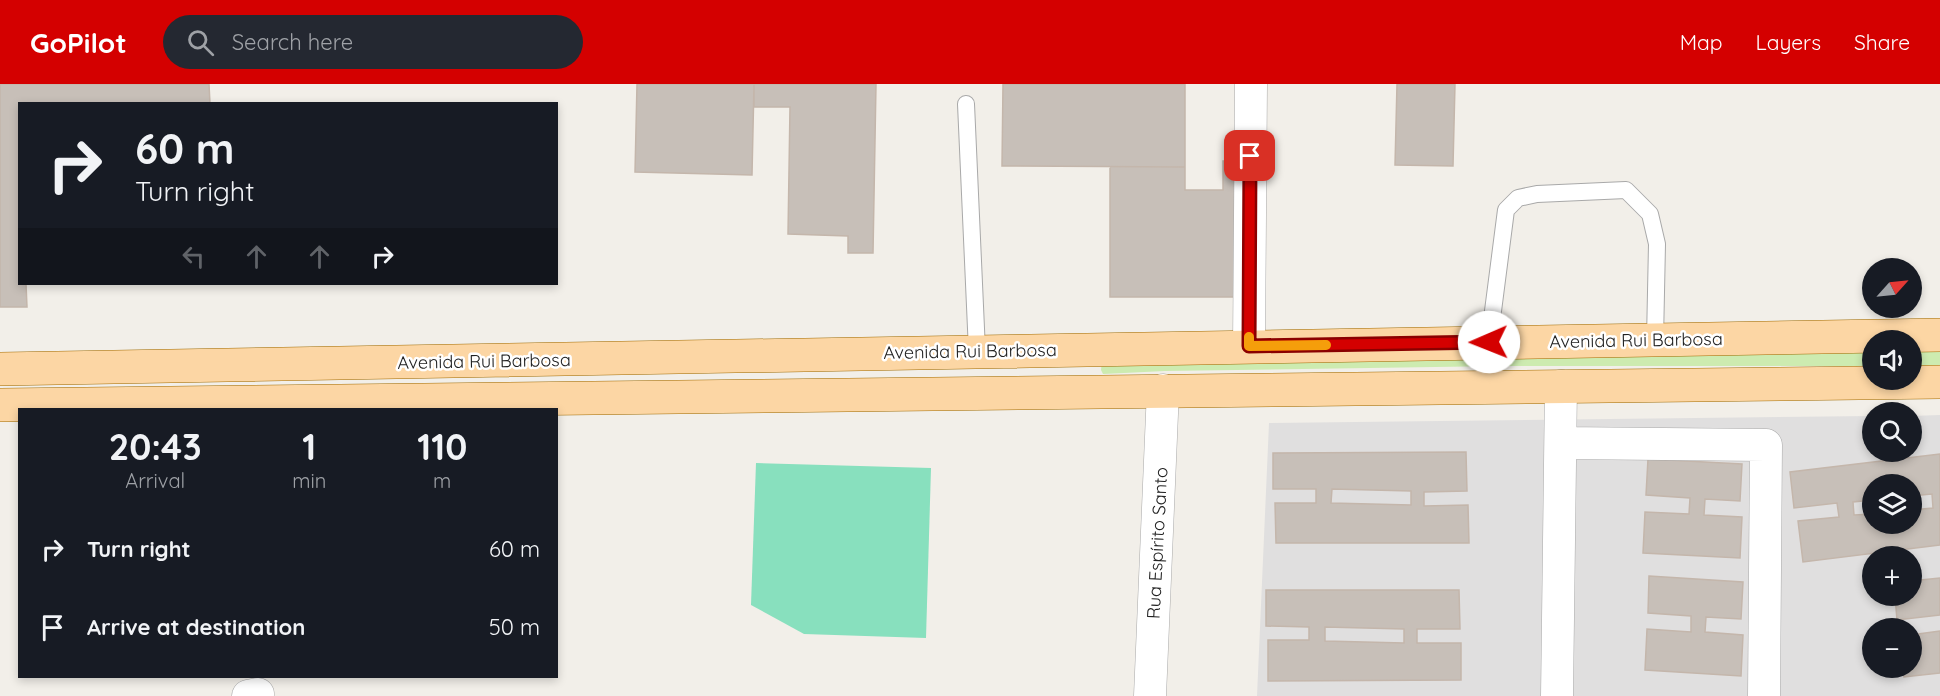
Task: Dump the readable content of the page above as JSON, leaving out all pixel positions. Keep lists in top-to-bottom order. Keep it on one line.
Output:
{"streets":{"main road":["Avenida Rui Barbosa"],"street":["Rua Espírito Santo"]},"crossings":[["Avenida Rui Barbosa","Rua Espírito Santo"]],"north":"top right","page":{"header":"GoPilot","search":"Search here","nav":["Map","Layers","Share"],"turn":["60 m","Turn right"],"map_buttons":["+","−"],"eta":["20:43","Arrival","1","min","110","m"],"list":[{"name":"Turn right","value":"60 m"},{"name":"Arrive at destination","value":"50 m"}]}}
